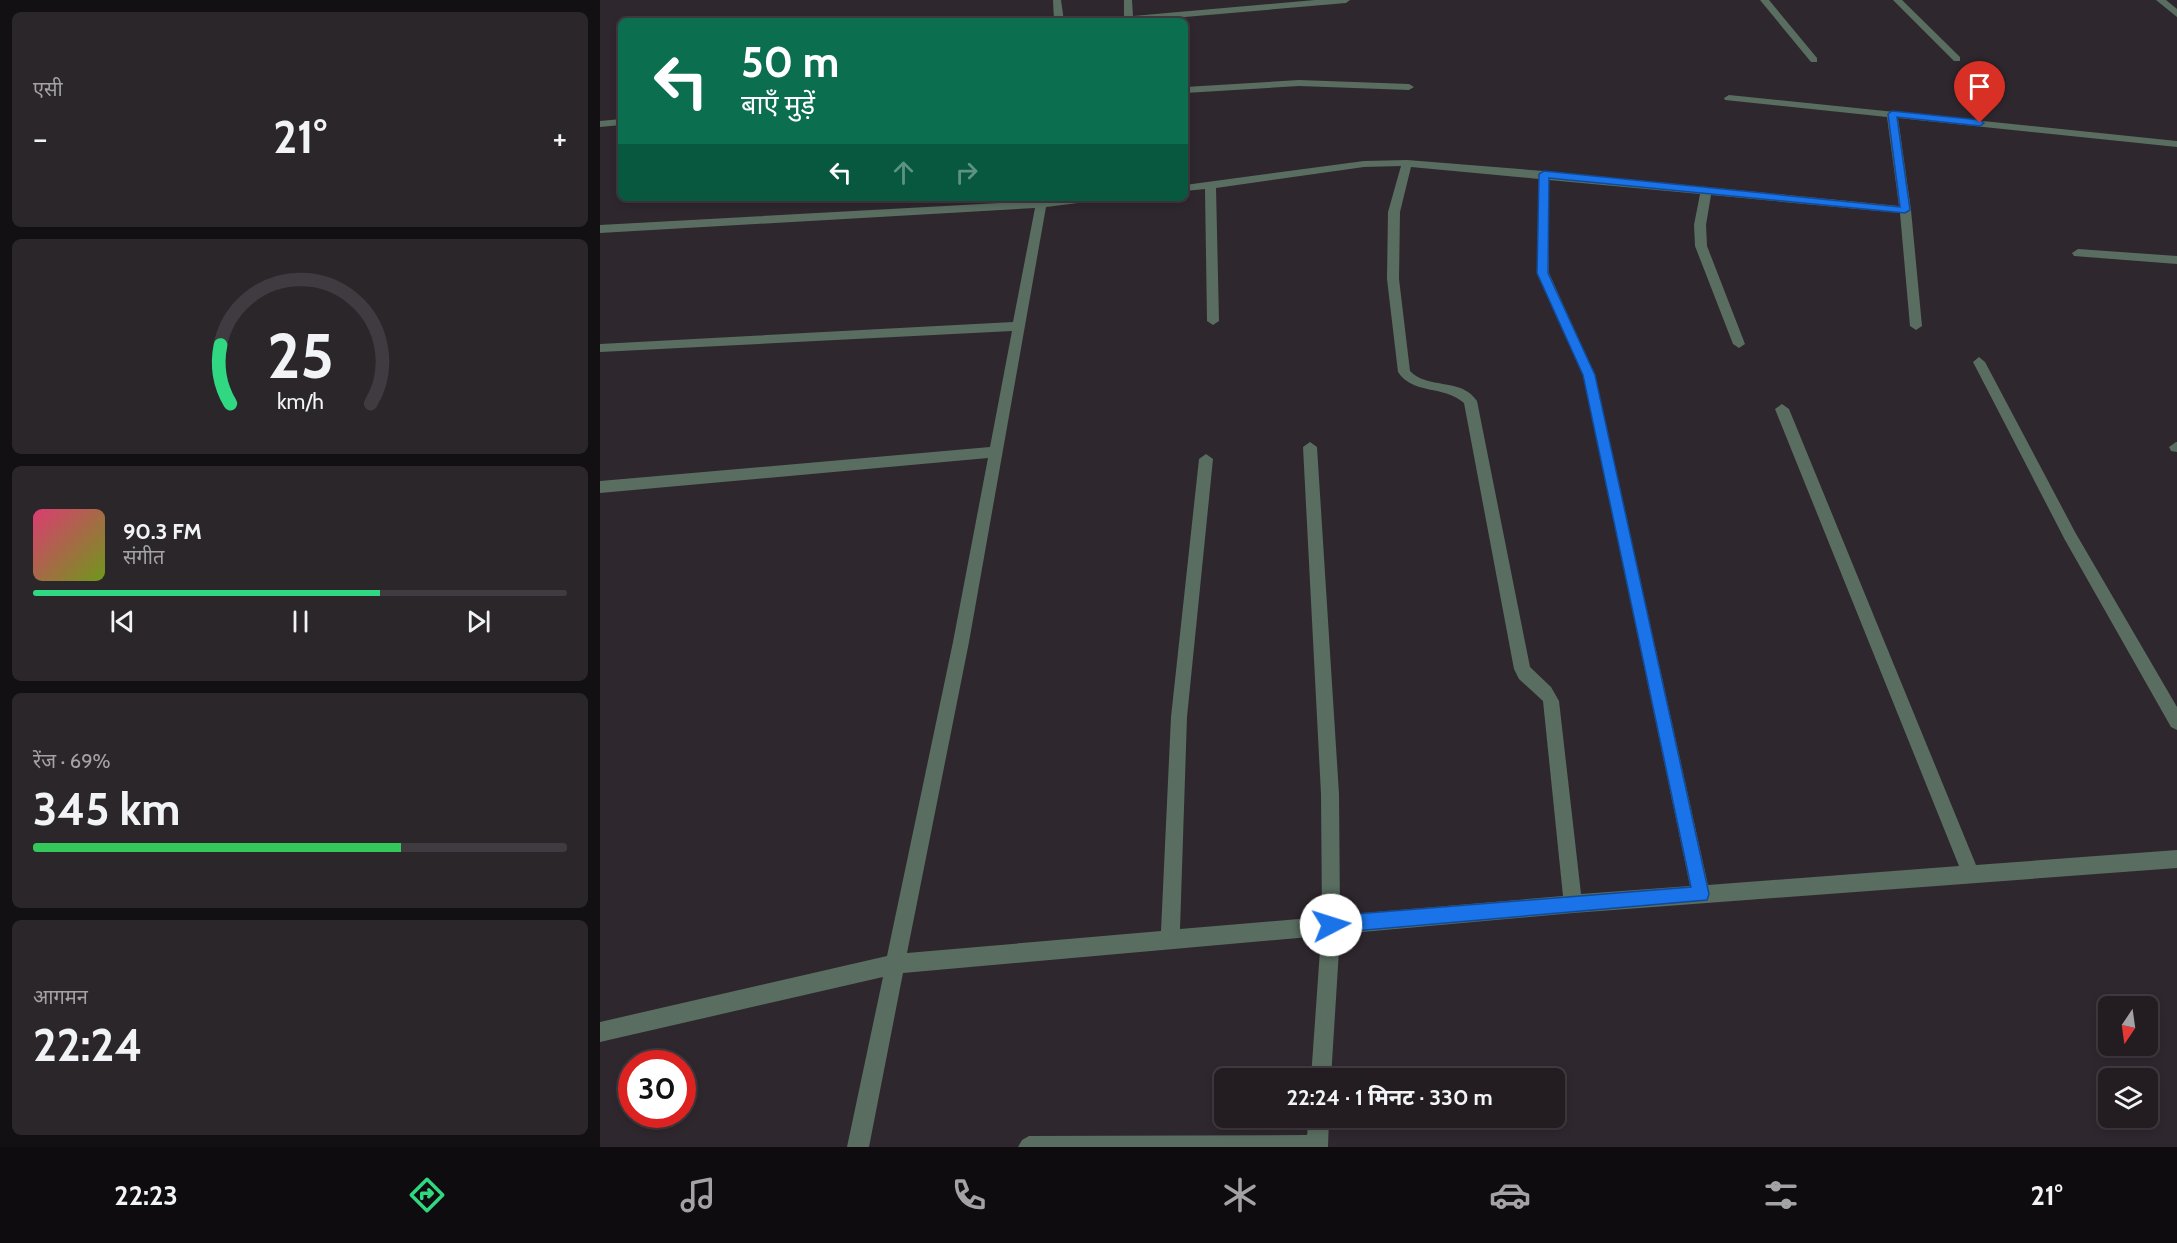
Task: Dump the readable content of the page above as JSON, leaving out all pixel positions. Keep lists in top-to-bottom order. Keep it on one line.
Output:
{"north":"bottom","page":{"tile":["एसी",["रेंज · 69%","345 km"],["आगमन","22:24"]],"turn":["50 m","बाएँ मुड़ें"],"heat":["−","21°","+"],"song":["90.3 FM","संगीत"],"limit":"30","trip":"22:24 · 1 मिनट · 330 m","tabs":["22:23","21°"],"gauge":["25","km/h"]}}
